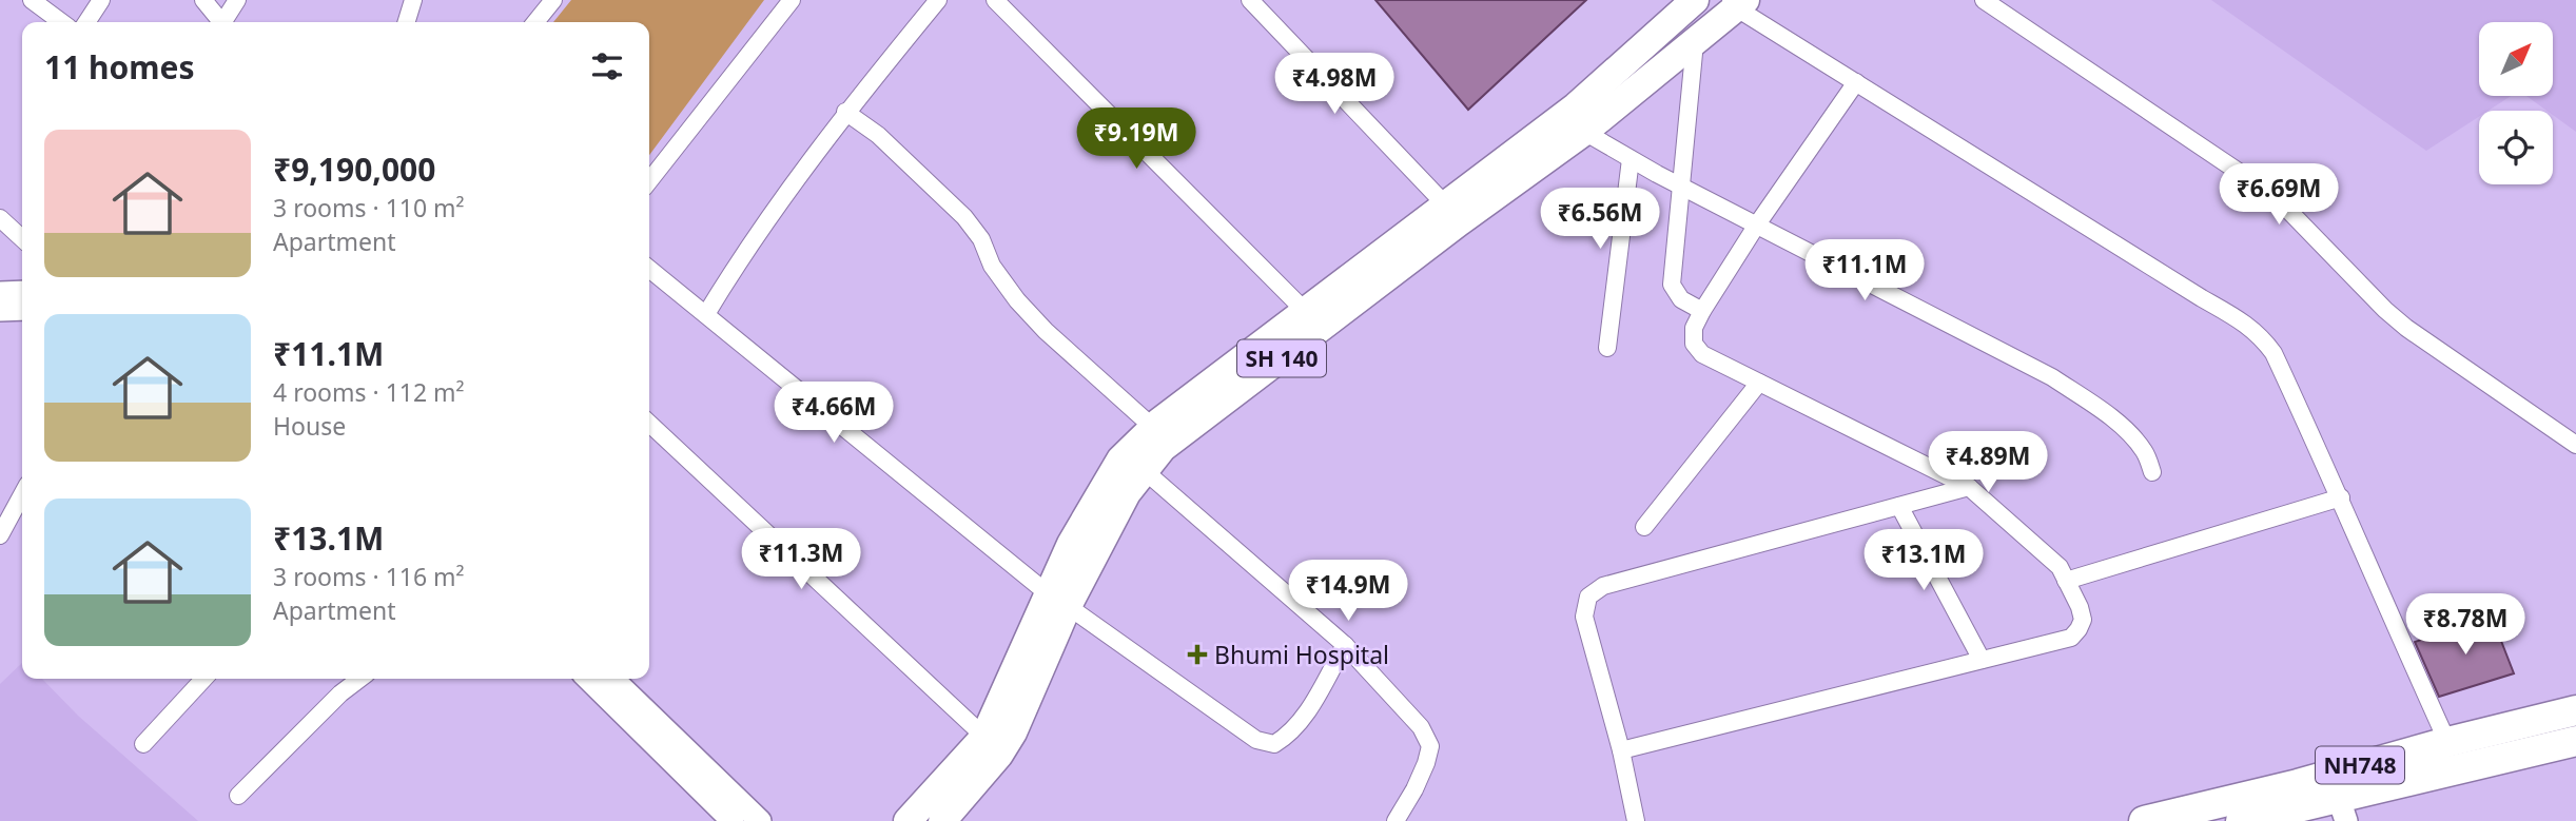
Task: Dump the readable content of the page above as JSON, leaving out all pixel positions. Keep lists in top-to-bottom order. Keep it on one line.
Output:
{"streets":{"highway":["NH748"],"main road":["SH 140"]},"places":{"health":["Bhumi Hospital"]},"north":"top right","page":{"heading":"11 homes","price":["₹4.98M","₹9.19M","₹6.69M","₹6.56M","₹11.1M","₹4.66M","₹4.89M","₹11.3M","₹13.1M","₹14.9M","₹8.78M"],"list":[{"name":"₹9,190,000","note":"3 rooms · 110 m² · Apartment"},{"name":"₹11.1M","note":"4 rooms · 112 m² · House"},{"name":"₹13.1M","note":"3 rooms · 116 m² · Apartment"}]}}
